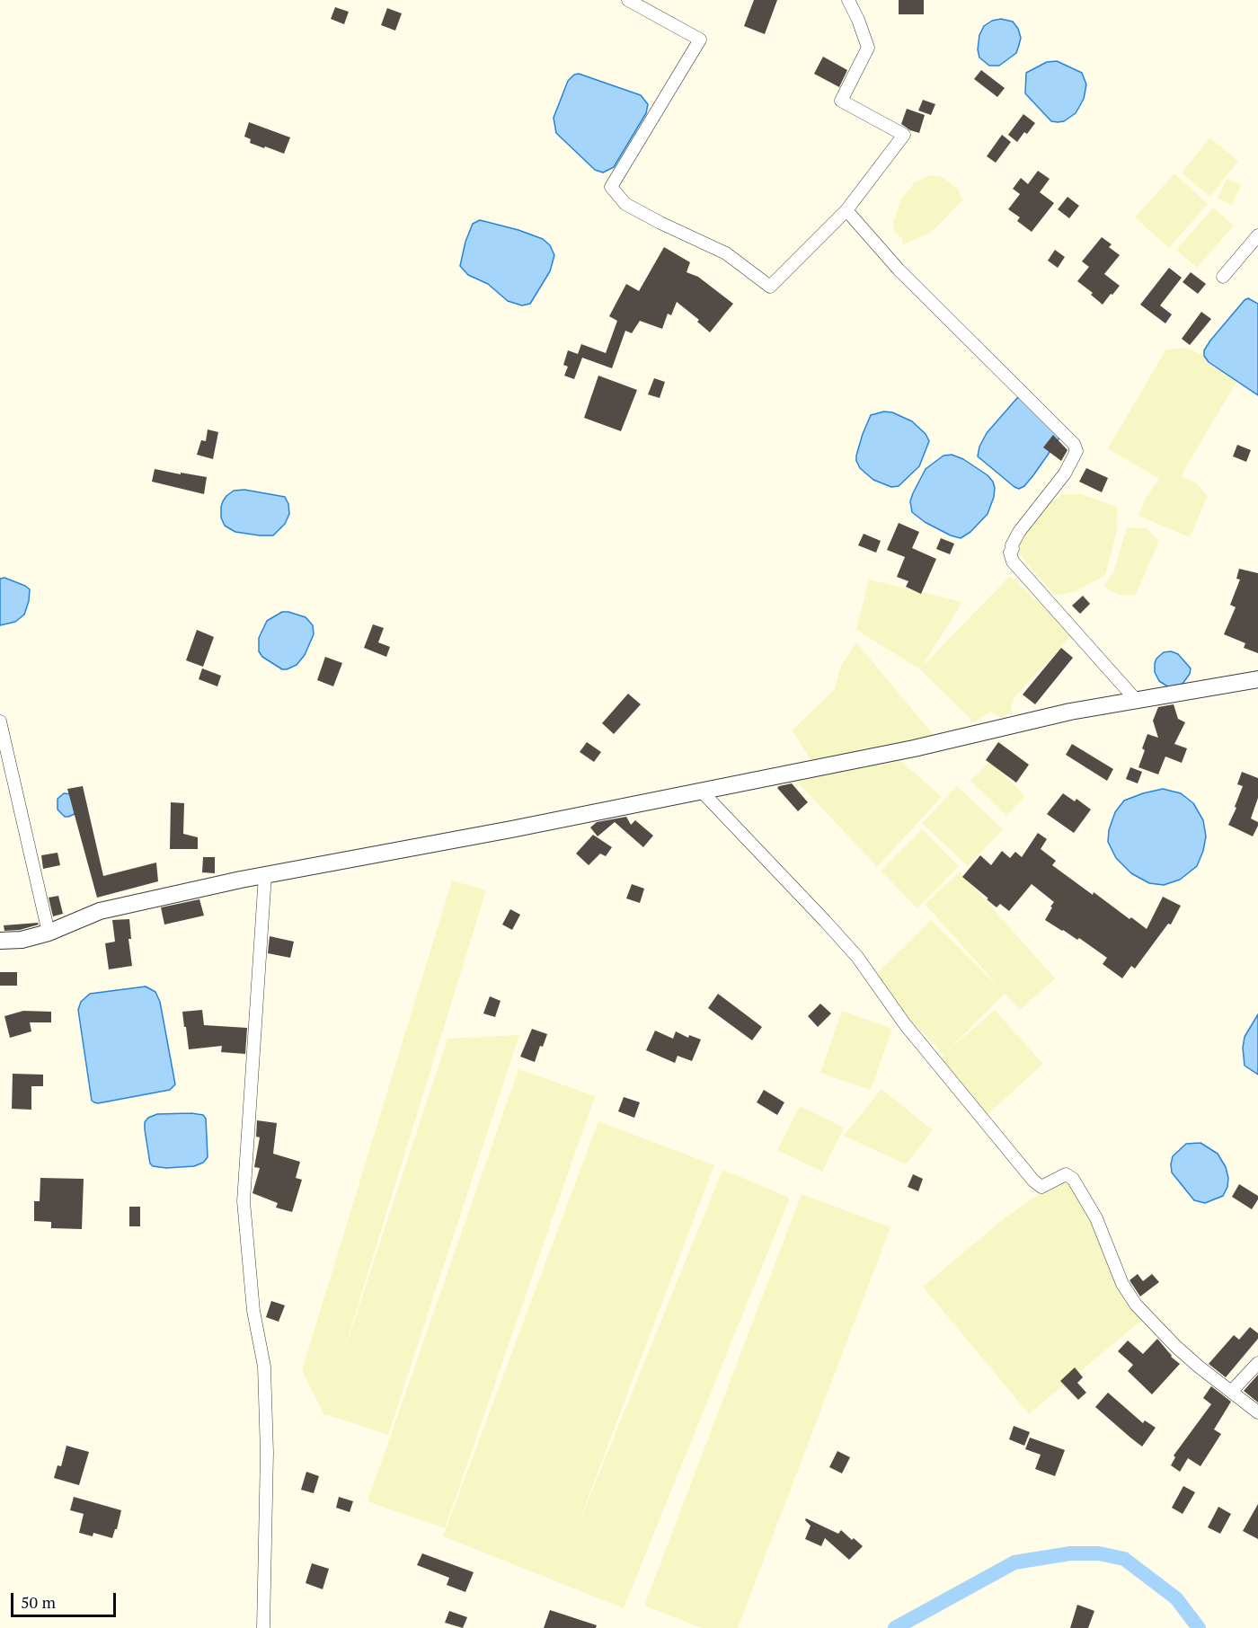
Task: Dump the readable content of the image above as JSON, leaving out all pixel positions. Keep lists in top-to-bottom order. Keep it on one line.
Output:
{"scale_bar":"50 m"}
